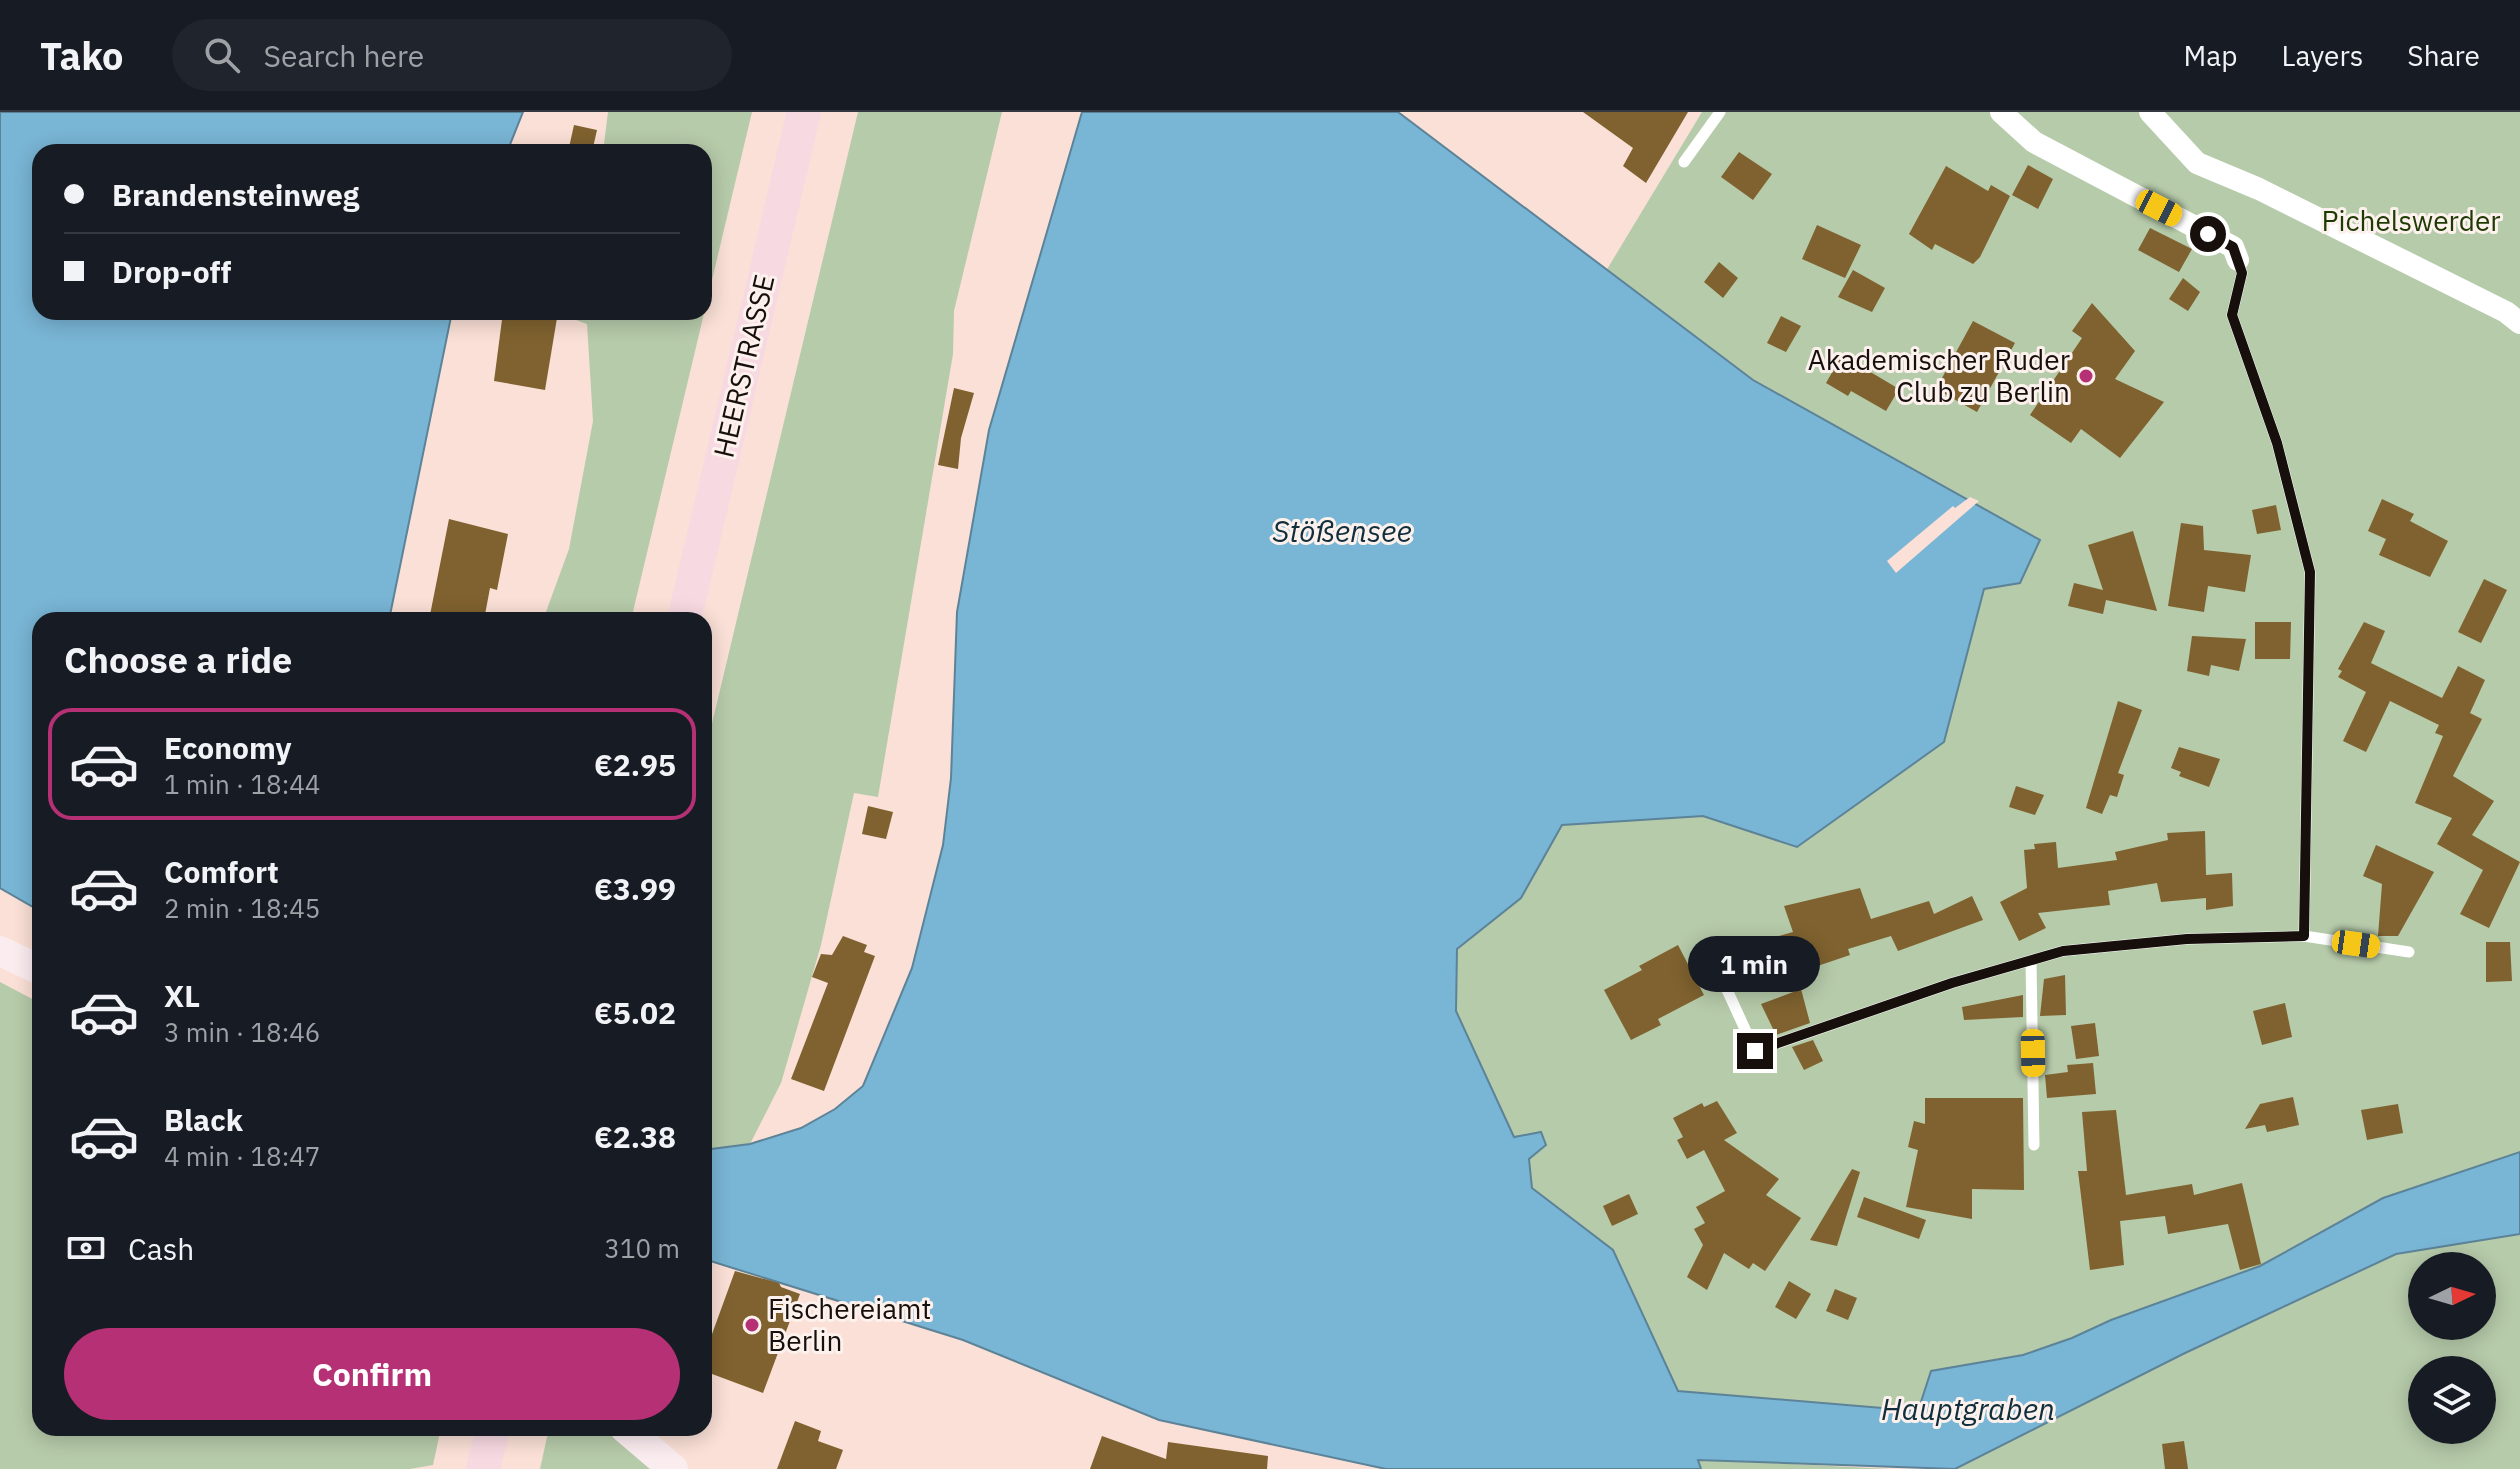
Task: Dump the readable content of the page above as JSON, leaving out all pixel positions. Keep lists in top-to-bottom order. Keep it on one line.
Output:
{"streets":{"main road":["HEERSTRASSE"]},"water":["Stößensee","Hauptgraben"],"parks":["Pichelswerder"],"places":["Akademischer Ruder Club zu Berlin","Fischereiamt Berlin"],"north":"right","page":{"header":"Tako","search":"Search here","nav":["Map","Layers","Share"],"banner":["Brandensteinweg","Drop-off"],"heading":"Choose a ride","list":[{"name":"Economy","note":"1 min · 18:44","value":"€2.95"},{"name":"Comfort","note":"2 min · 18:45","value":"€3.99"},{"name":"XL","note":"3 min · 18:46","value":"€5.02"},{"name":"Black","note":"4 min · 18:47","value":"€2.38"}],"bubble":"1 min","pay":["Cash","310 m"],"buttons":"Confirm"}}
